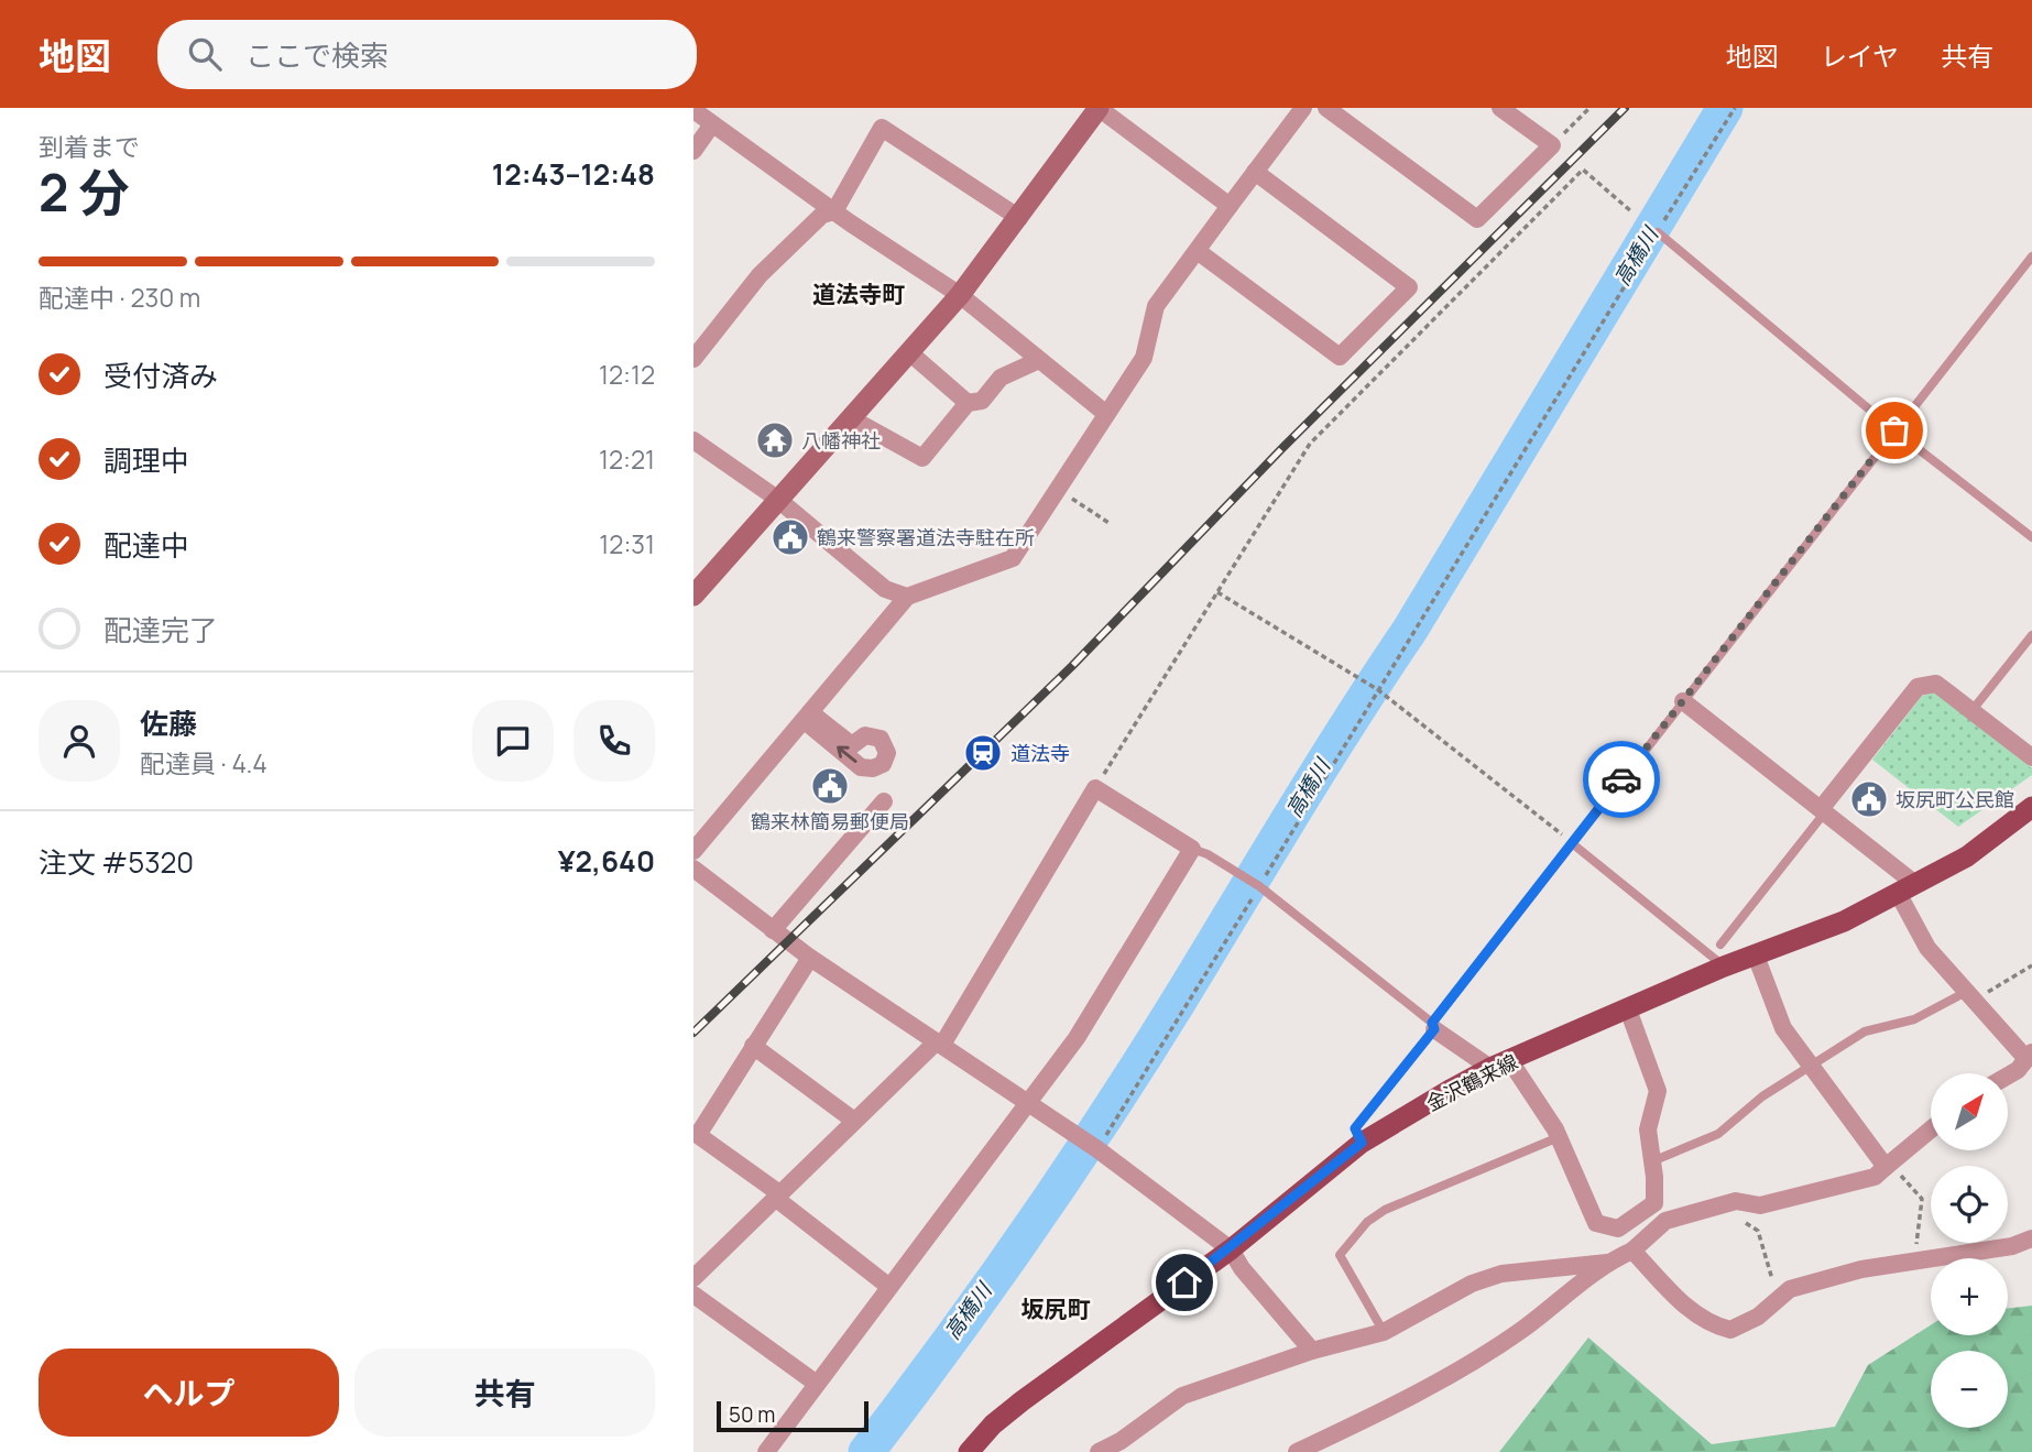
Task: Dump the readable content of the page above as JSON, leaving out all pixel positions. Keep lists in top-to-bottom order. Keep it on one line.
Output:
{"streets":{"main road":["金沢鶴来線"]},"districts":["道法寺町","坂尻町"],"water":["高橋川"],"places":{"temple":["八幡神社"],"public building":["鶴来警察署道法寺駐在所","鶴来林簡易郵便局","坂尻町公民館"],"station":["道法寺"]},"scale_bar":"50 m","north":"top right","page":{"header":"地図","search":"ここで検索","nav":["地図","レイヤ","共有"],"heading":["2 分","到着まで","12:43–12:48"],"panel":["佐藤","配達員 · 4.4","注文 #5320","¥2,640"],"bar":"配達中 · 230 m","list":[["受付済み","12:12"],["調理中","12:21"],["配達中","12:31"],"配達完了"],"map_buttons":["+","−"],"buttons":["ヘルプ","共有"],"scale":"50 m"}}
